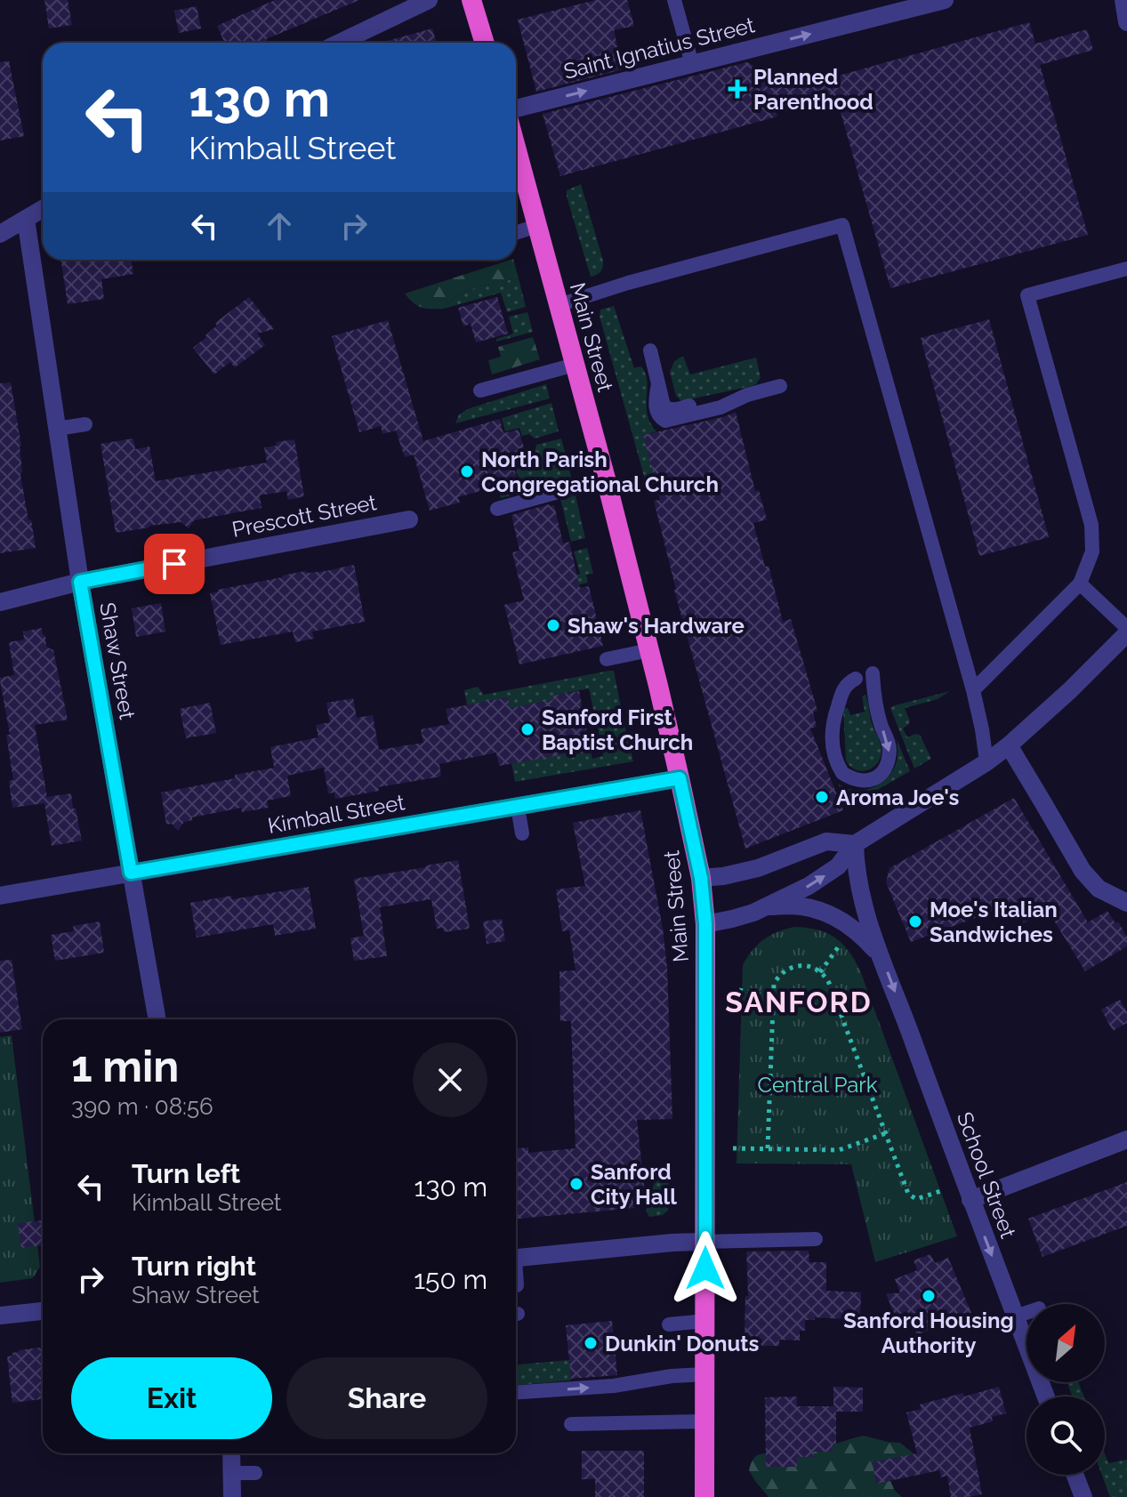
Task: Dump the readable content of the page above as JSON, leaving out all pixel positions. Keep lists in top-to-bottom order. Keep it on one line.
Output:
{"streets":{"highway":["Main Street"],"street":["Saint Ignatius Street","Prescott Street","Shaw Street","Kimball Street","School Street"]},"crossings":[["Main Street","Kimball Street"],["Prescott Street","Shaw Street"],["Shaw Street","Kimball Street"]],"one_way":["Saint Ignatius Street","School Street"],"districts":["SANFORD"],"parks":["Central Park"],"places":{"health":["Planned Parenthood"],"other":["North Parish Congregational Church","Shaw's Hardware","Sanford First Baptist Church","Aroma Joe's","Moe's Italian Sandwiches","Sanford City Hall","Sanford Housing Authority","Dunkin' Donuts"]},"north":"top right","page":{"turn":["130 m","Kimball Street"],"heading":["1 min","390 m · 08:56"],"list":[{"name":"Turn left","note":"Kimball Street","value":"130 m"},{"name":"Turn right","note":"Shaw Street","value":"150 m"}],"buttons":["Exit","Share"]}}
